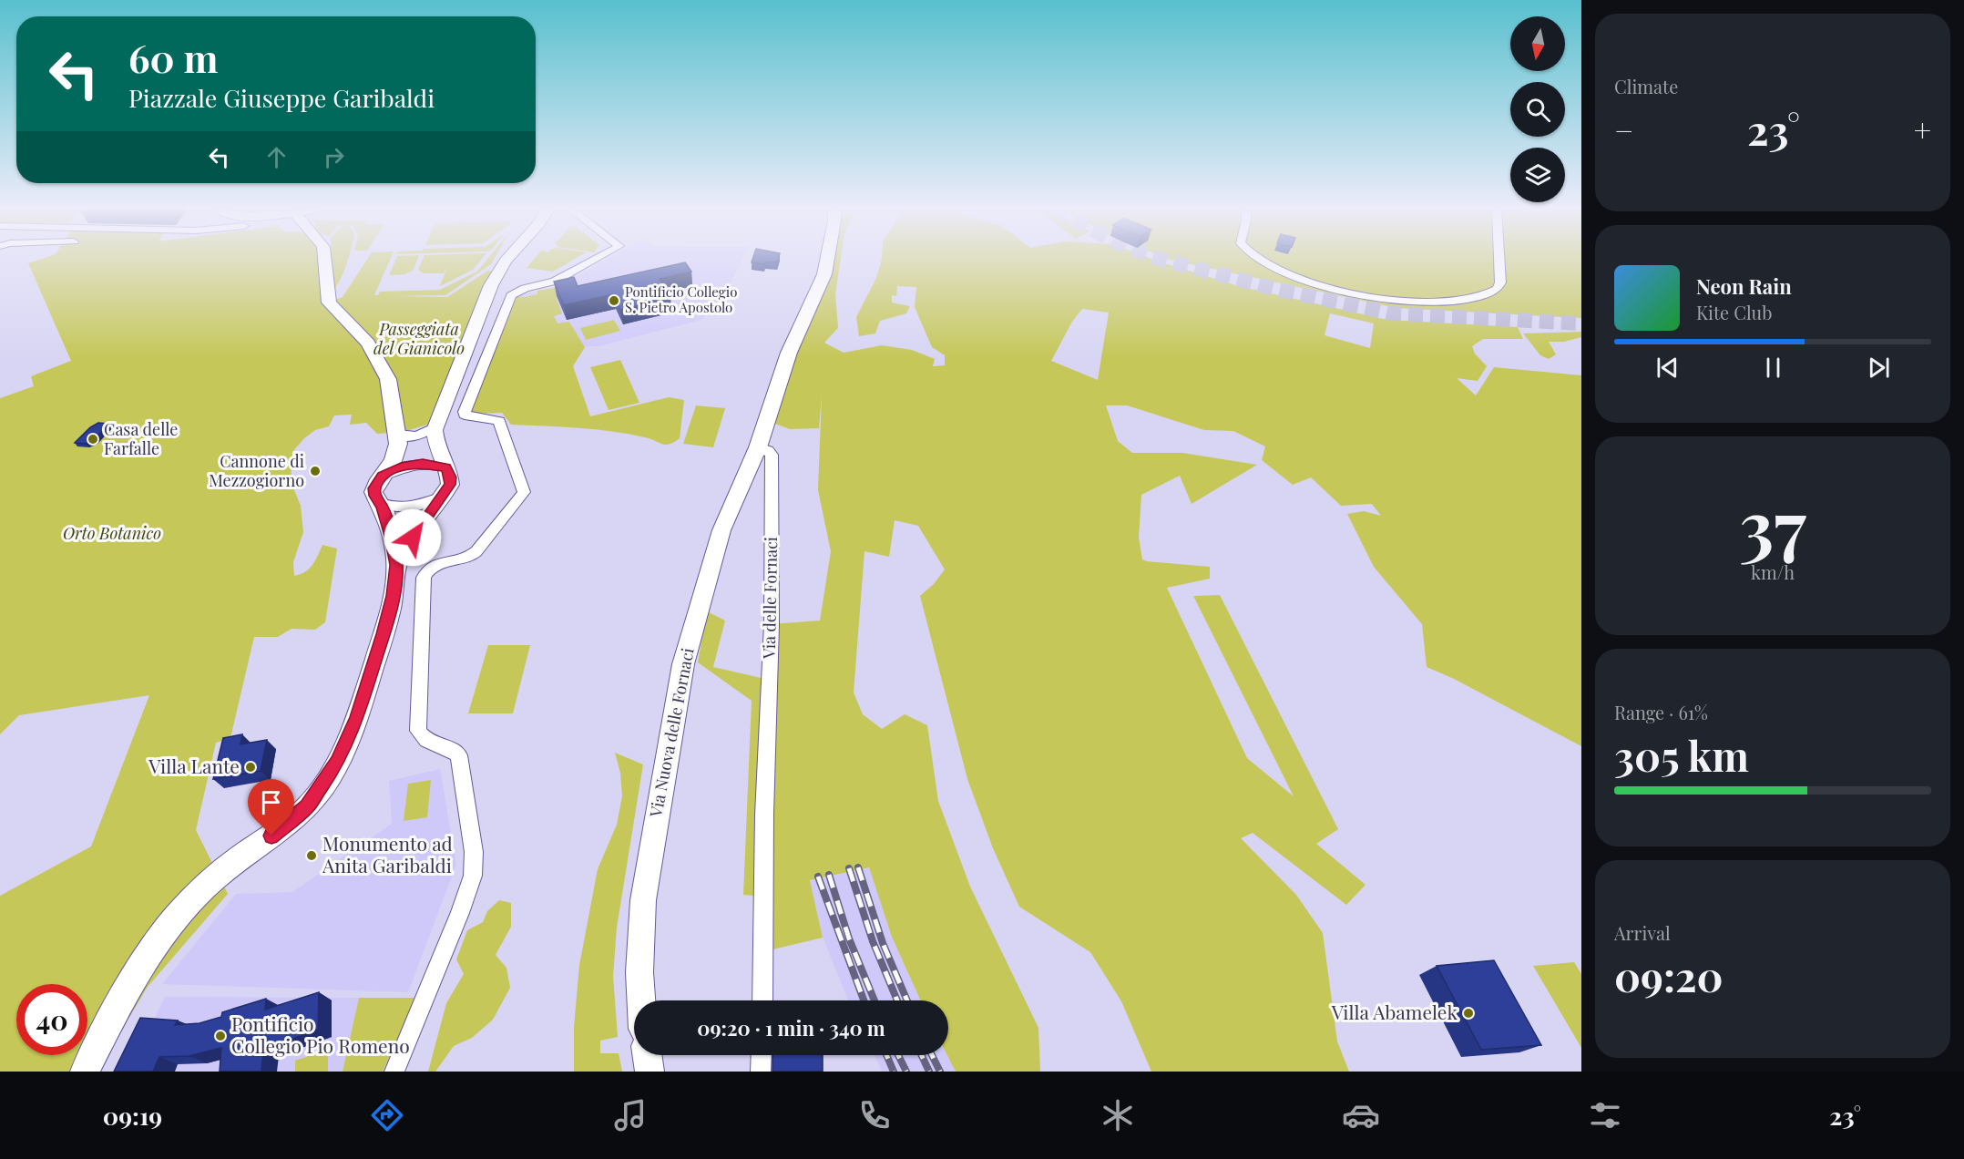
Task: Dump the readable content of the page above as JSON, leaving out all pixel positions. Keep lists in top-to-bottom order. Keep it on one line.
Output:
{"streets":{"street":["Via delle Fornaci","Via Nuova delle Fornaci"]},"crossings":[["Via delle Fornaci","Via Nuova delle Fornaci"]],"parks":["Passeggiata del Gianicolo","Orto Botanico"],"places":["Pontificio Collegio S. Pietro Apostolo","Casa delle Farfalle","Cannone di Mezzogiorno","Villa Lante","Monumento ad Anita Garibaldi","Villa Abamelek","Pontificio Collegio Pio Romeno"],"north":"bottom","page":{"tile":["Climate",["37","km/h"],["Range · 61%","305 km"],["Arrival","09:20"]],"turn":["60 m","Piazzale Giuseppe Garibaldi"],"heat":["−","23°","+"],"song":["Neon Rain","Kite Club"],"limit":"40","trip":"09:20 · 1 min · 340 m","tabs":["09:19","23°"]}}
